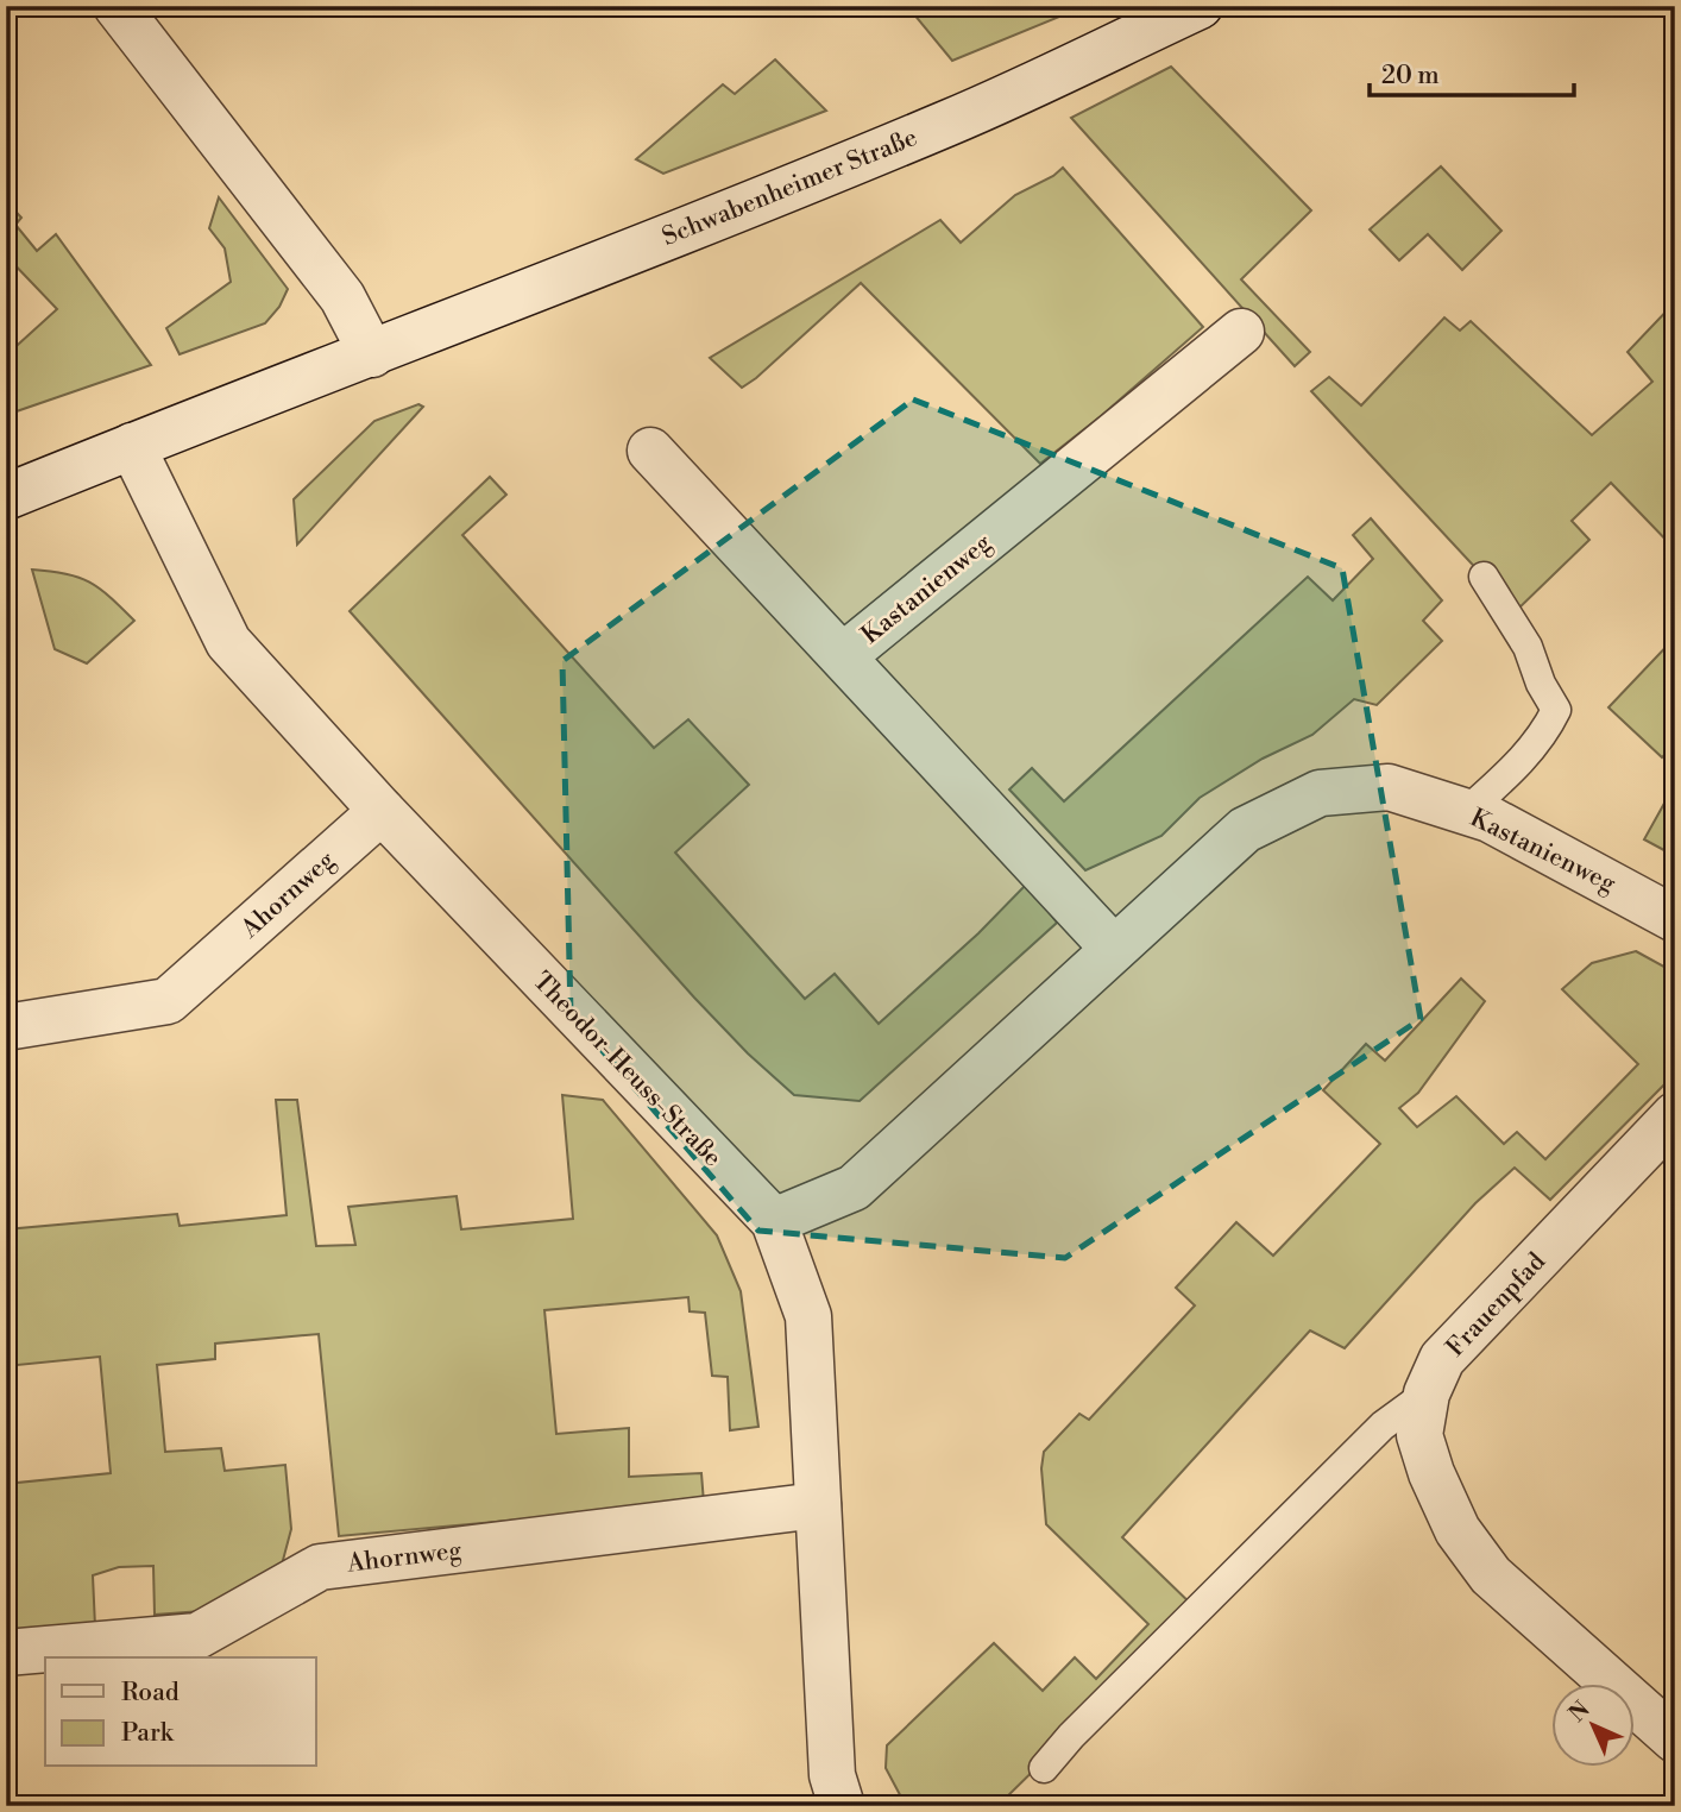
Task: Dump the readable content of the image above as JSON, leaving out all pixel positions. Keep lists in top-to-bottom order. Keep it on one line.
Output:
{"streets":{"street":["Schwabenheimer Straße","Kastanienweg","Ahornweg","Theodor-Heuss-Straße","Frauenpfad"]},"crossings":[["Schwabenheimer Straße","Theodor-Heuss-Straße"],["Kastanienweg","Theodor-Heuss-Straße"],["Ahornweg","Theodor-Heuss-Straße"]],"legend":["Road","Park"],"scale_bar":"20 m","north":"top left"}
